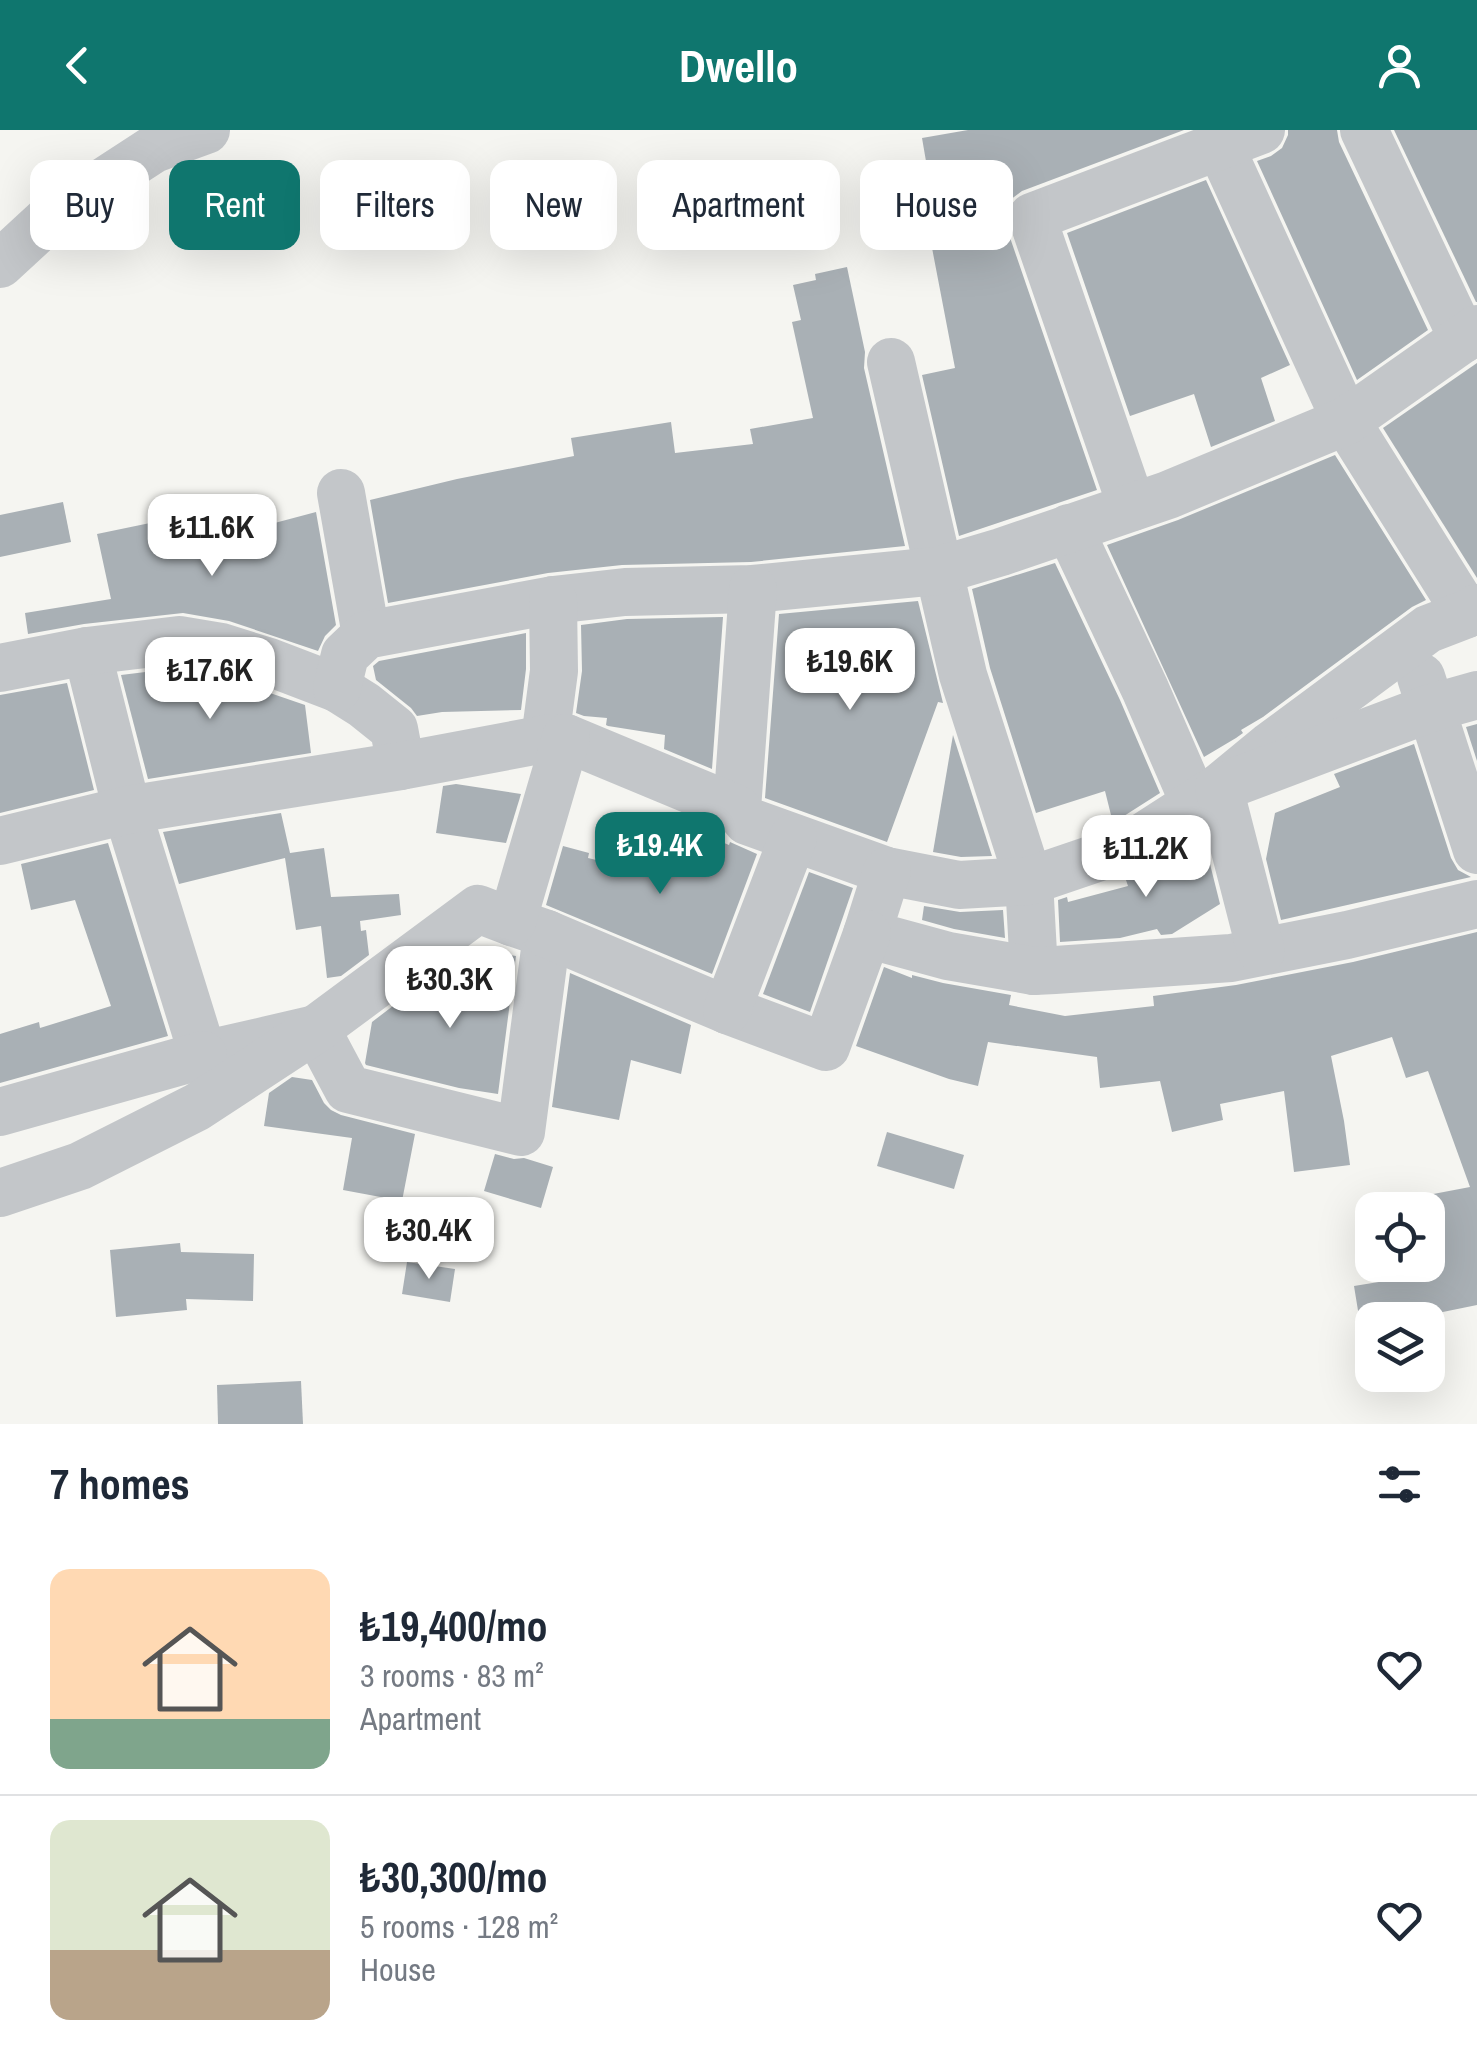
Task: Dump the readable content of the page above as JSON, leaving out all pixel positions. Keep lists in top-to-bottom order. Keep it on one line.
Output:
{"page":{"header":"Dwello","chip":["Buy","Rent","Filters","New","Apartment","House"],"price":["₺11.6K","₺19.6K","₺17.6K","₺19.4K","₺11.2K","₺30.3K","₺30.4K"],"heading":"7 homes","list":[{"name":"₺19,400/mo","note":"3 rooms · 83 m² · Apartment"},{"name":"₺30,300/mo","note":"5 rooms · 128 m² · House"}]}}
